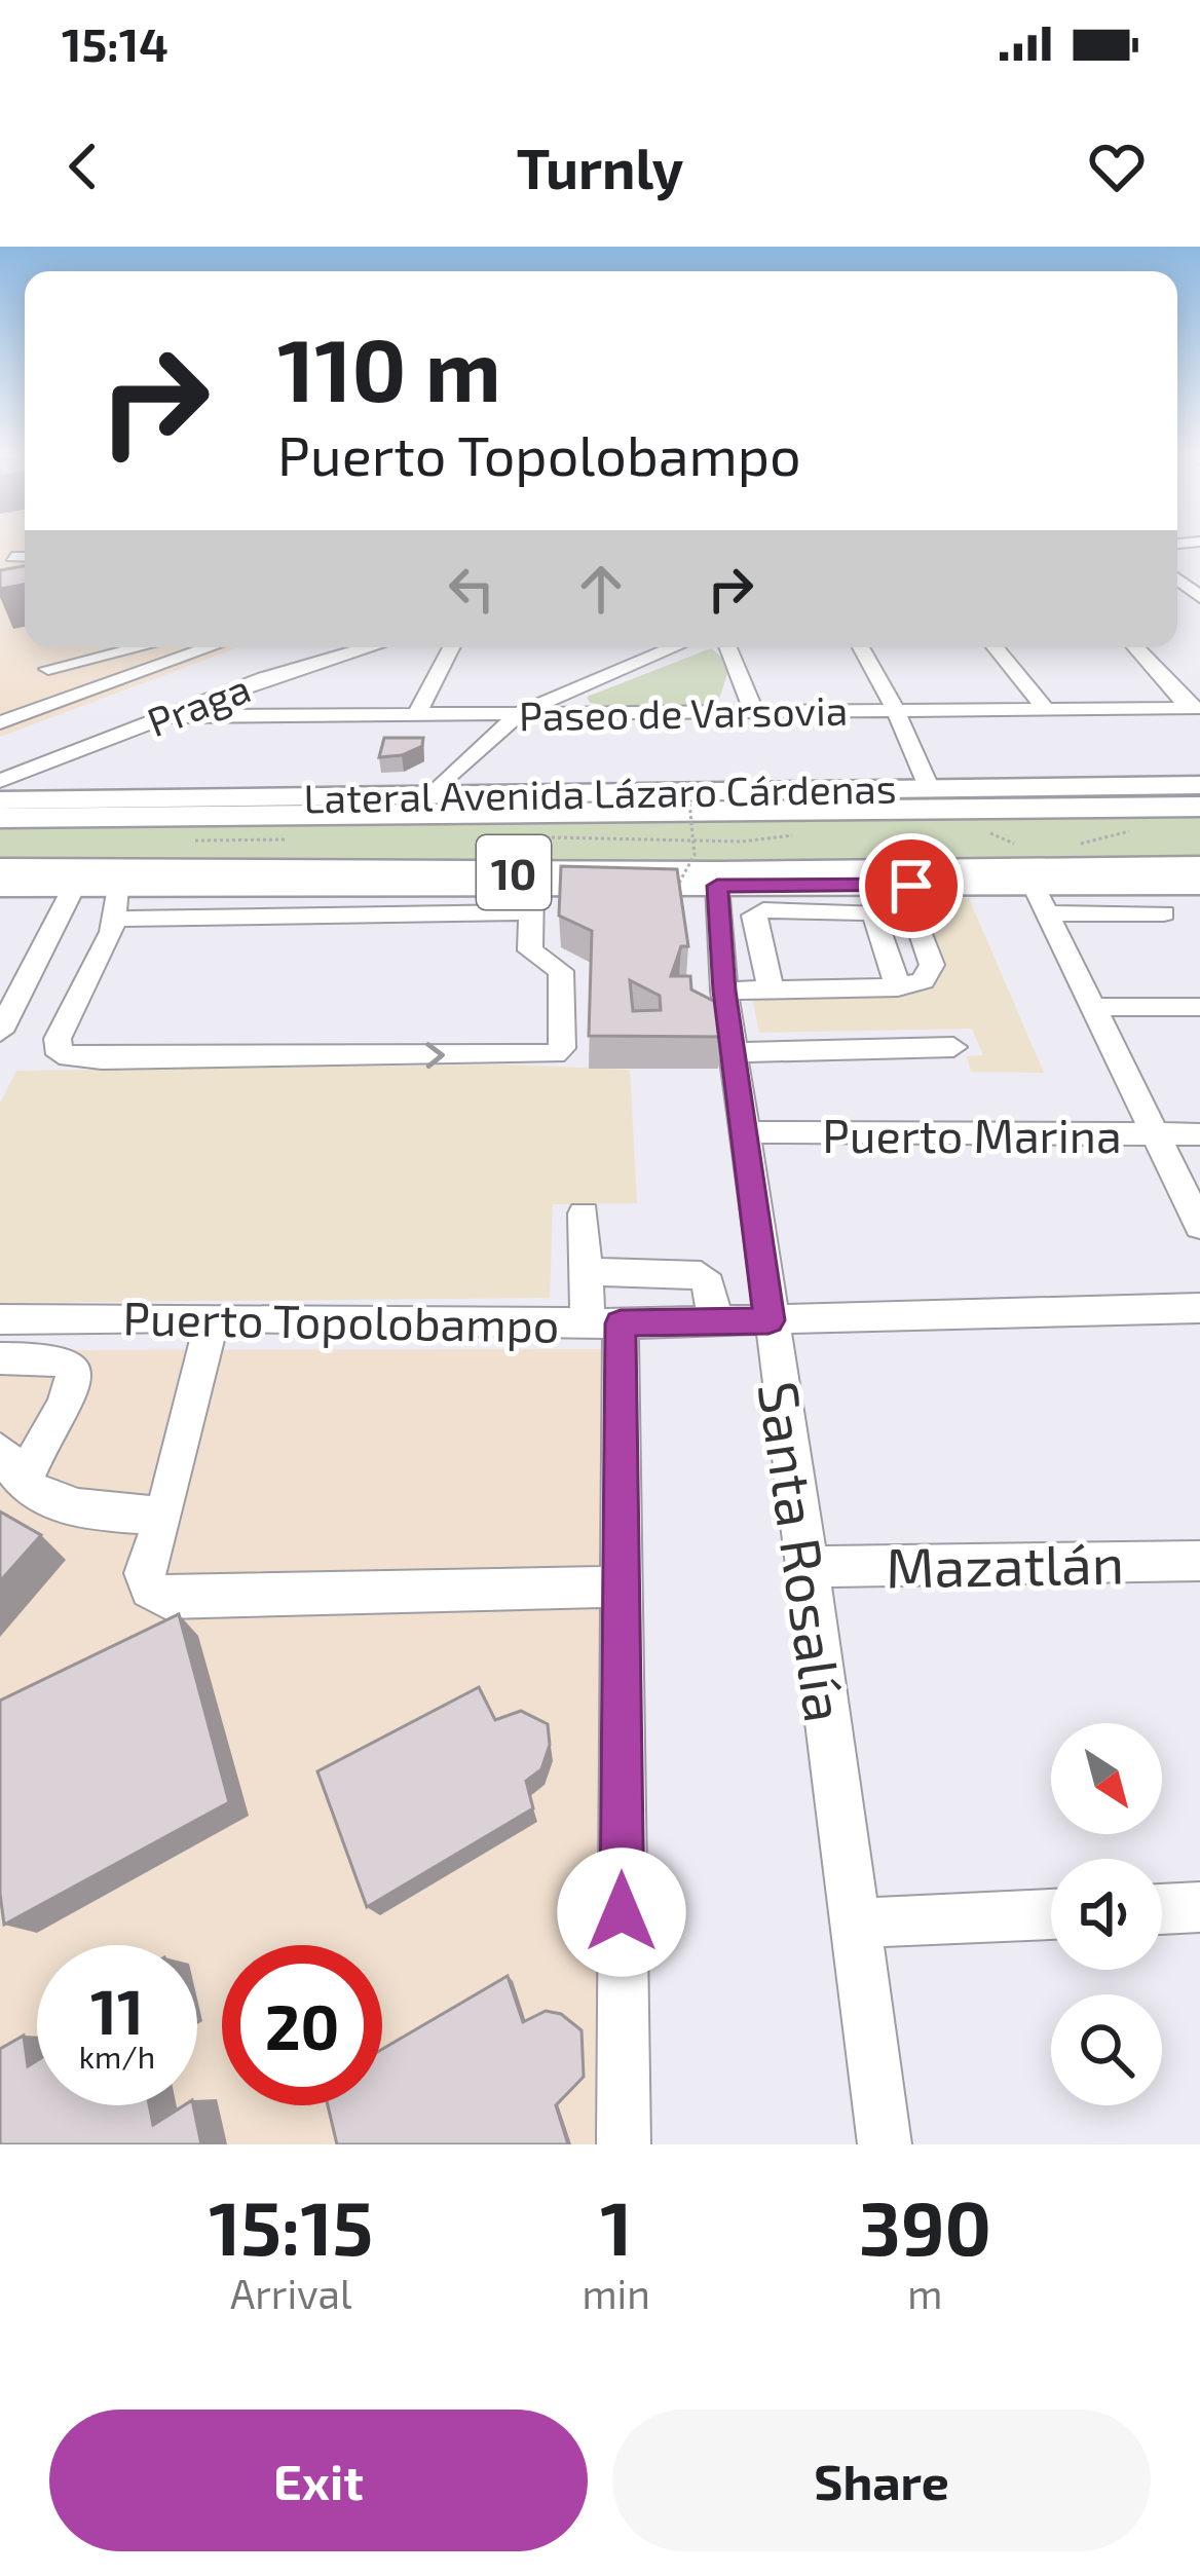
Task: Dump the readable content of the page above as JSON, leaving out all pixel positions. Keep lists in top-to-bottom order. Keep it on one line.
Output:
{"streets":{"highway":["10"],"main road":["Lateral Avenida Lázaro Cárdenas"],"street":["Praga","Paseo de Varsovia","Puerto Marina","Puerto Topolobampo","Santa Rosalía","Mazatlán"]},"crossings":[["Praga","Paseo de Varsovia"],["Lateral Avenida Lázaro Cárdenas","Santa Rosalía"],["Puerto Marina","Santa Rosalía"],["Puerto Topolobampo","Santa Rosalía"],["Santa Rosalía","Mazatlán"]],"north":"bottom right","page":{"status":"15:14","header":"Turnly","turn":["110 m","Puerto Topolobampo"],"speed":"11 km/h","limit":"20","eta":["15:15","Arrival","1","min","390","m"],"buttons":["Exit","Share"]}}
